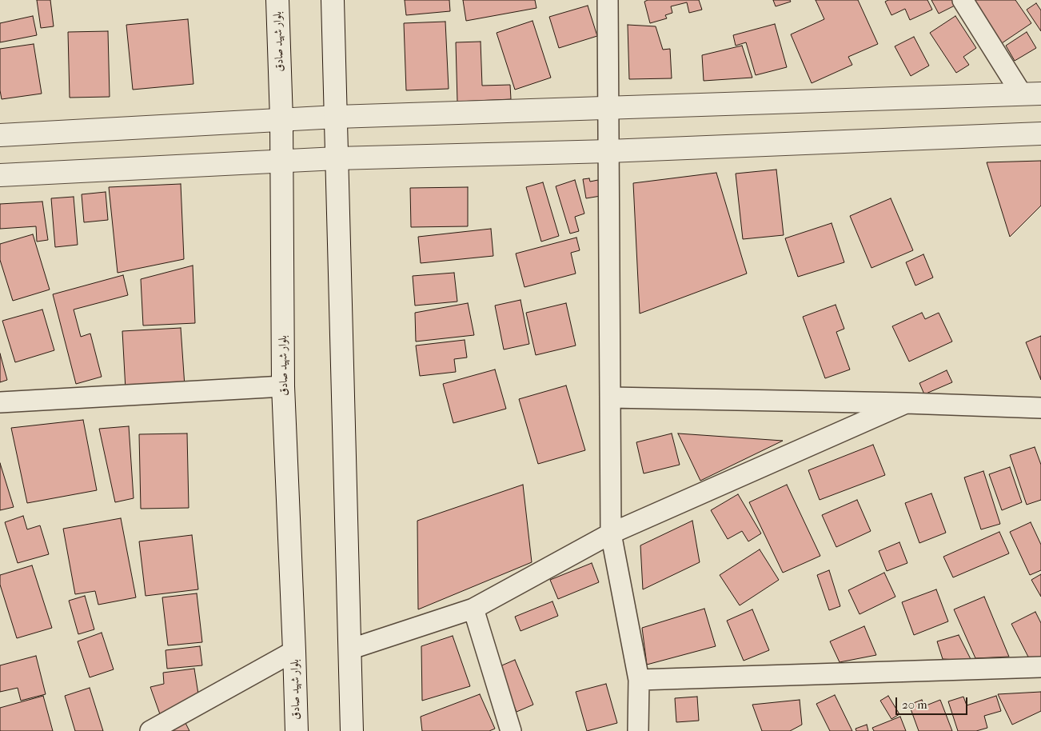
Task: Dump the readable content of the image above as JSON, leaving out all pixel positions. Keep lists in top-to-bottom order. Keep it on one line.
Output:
{"streets":{"street":["بلوار شهید صادق"]},"scale_bar":"20 m"}
